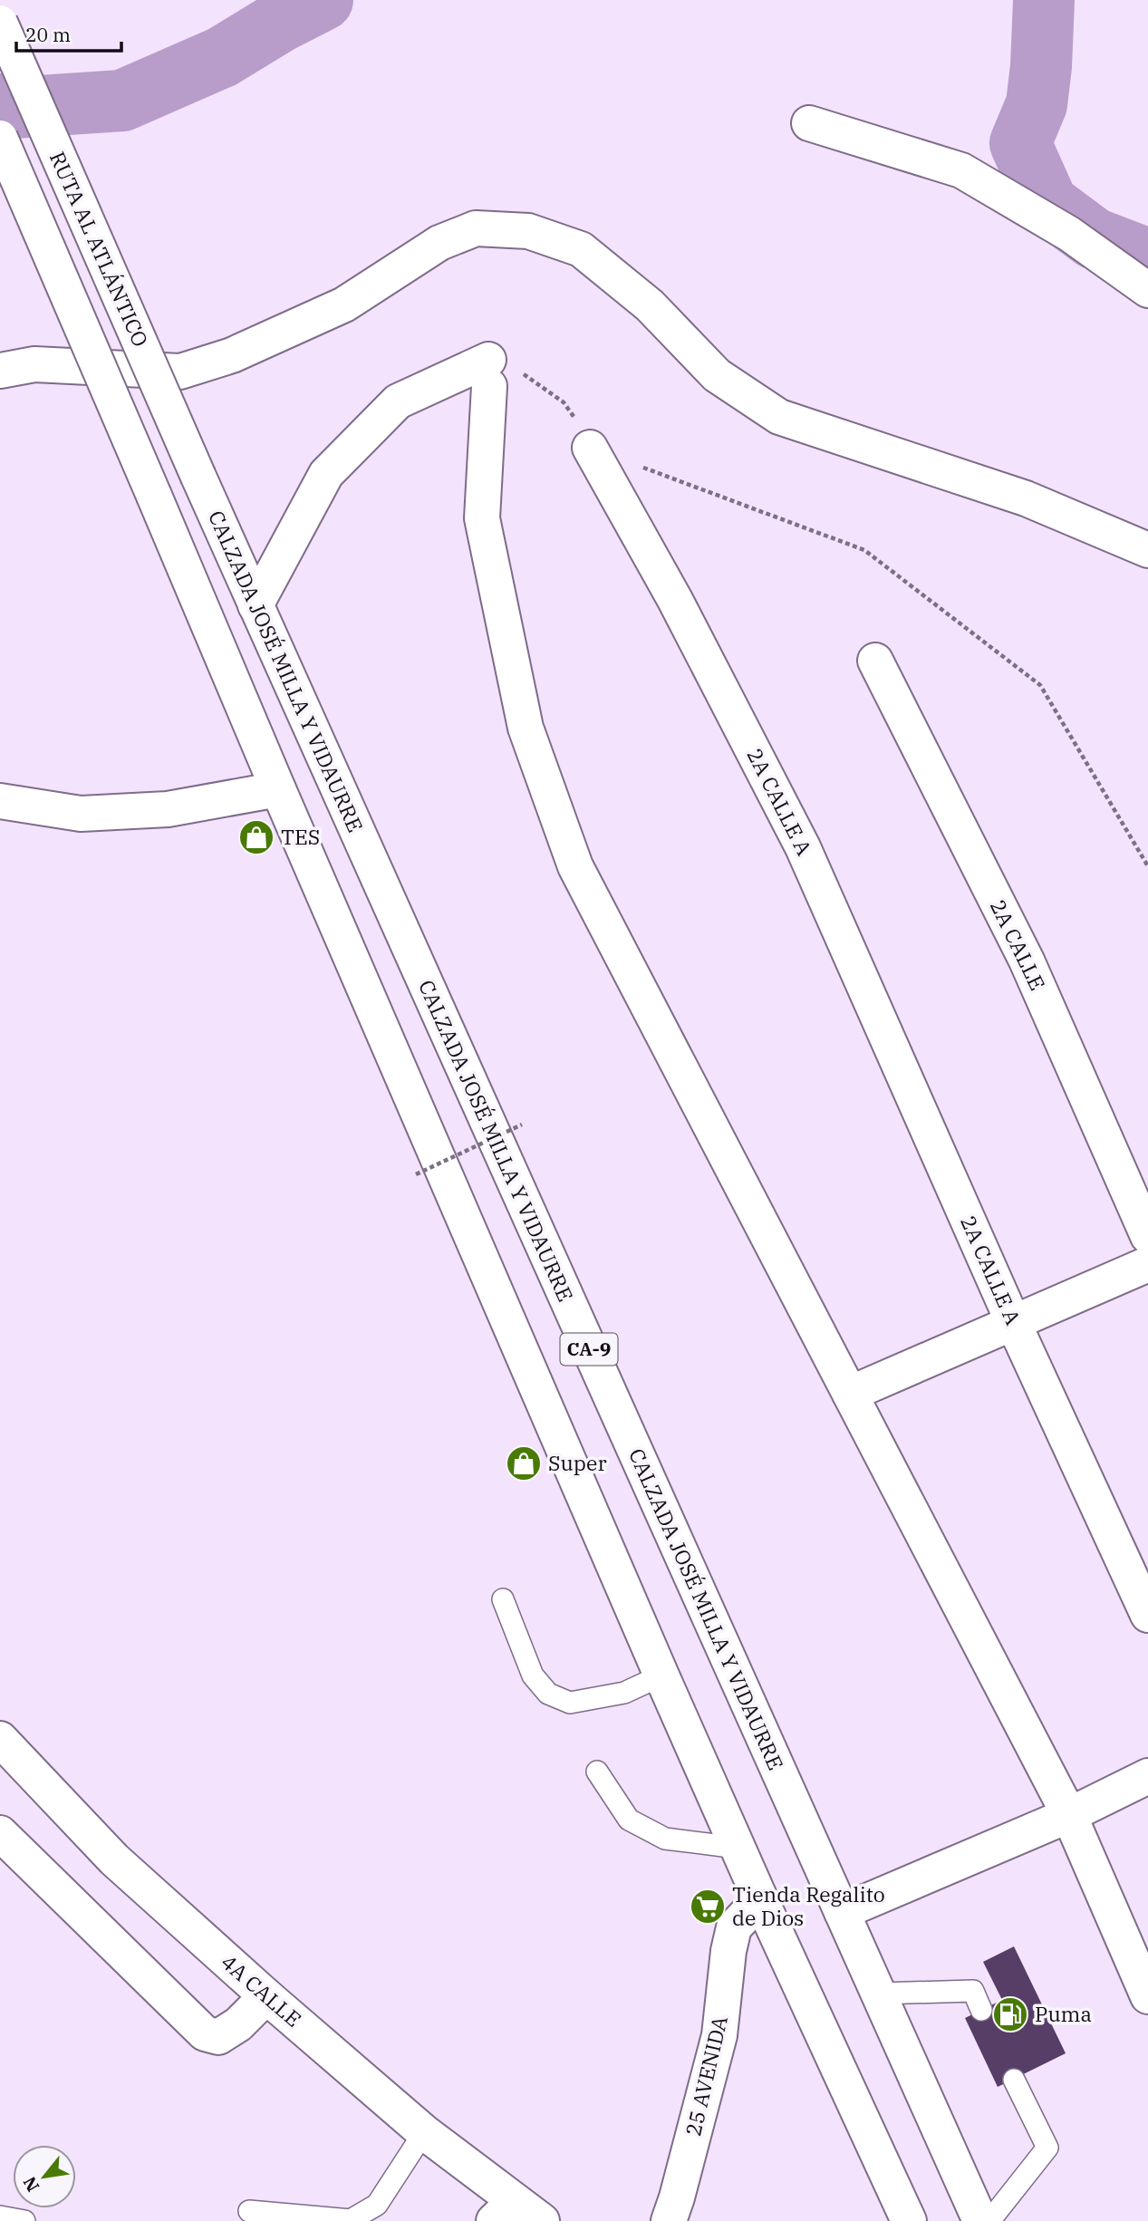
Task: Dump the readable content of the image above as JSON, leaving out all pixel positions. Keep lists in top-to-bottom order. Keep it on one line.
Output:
{"streets":{"main road":["RUTA AL ATLÁNTICO","CALZADA JOSÉ MILLA Y VIDAURRE","2A CALLE A","2A CALLE","CA-9","4A CALLE","25 AVENIDA"]},"crossings":[["RUTA AL ATLÁNTICO","CALZADA JOSÉ MILLA Y VIDAURRE"],["CA-9","25 AVENIDA"]],"places":{"shop":["TES","Super"],"supermarket":["Tienda Regalito de Dios"],"fuel station":["Puma"]},"scale_bar":"20 m","north":"bottom left"}
